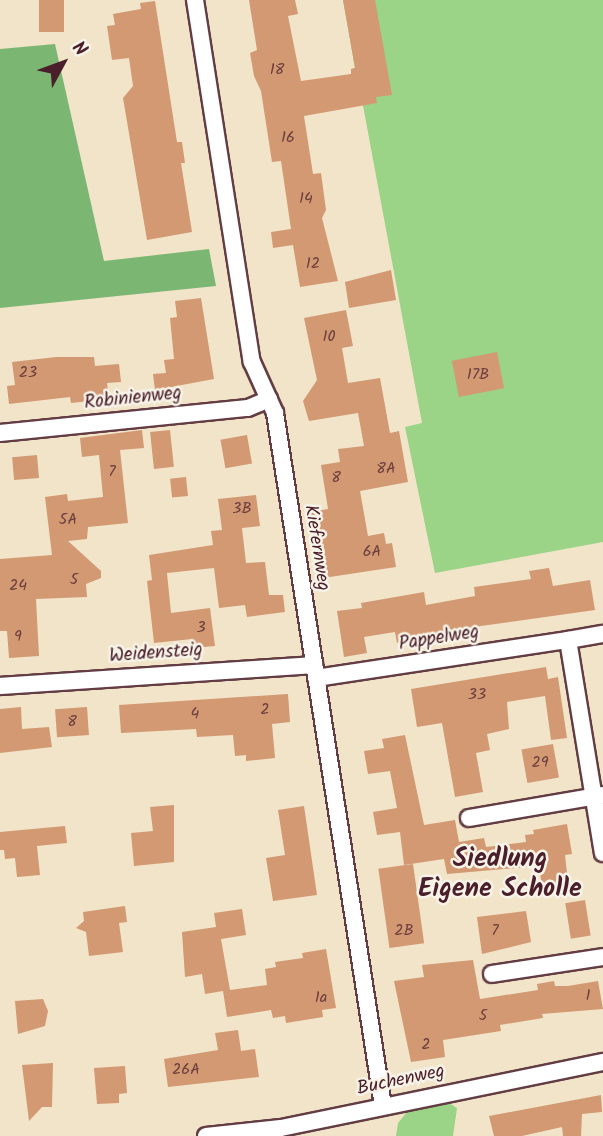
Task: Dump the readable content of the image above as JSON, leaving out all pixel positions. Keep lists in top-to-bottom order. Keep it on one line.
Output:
{"streets":{"street":["Robinienweg","Kiefernweg","Pappelweg","Weidensteig","Buchenweg"]},"crossings":[["Robinienweg","Kiefernweg"],["Kiefernweg","Pappelweg"],["Kiefernweg","Weidensteig"],["Kiefernweg","Buchenweg"],["Pappelweg","Weidensteig"]],"districts":["Siedlung Eigene Scholle"],"house_numbers":["18","16","14","12","10","23","17B","8A","7","8","3B","5A","6A","5","24","3","9","33","2","4","8","29","2B","7","1","1a","5","2","26A"],"north":"top right"}
